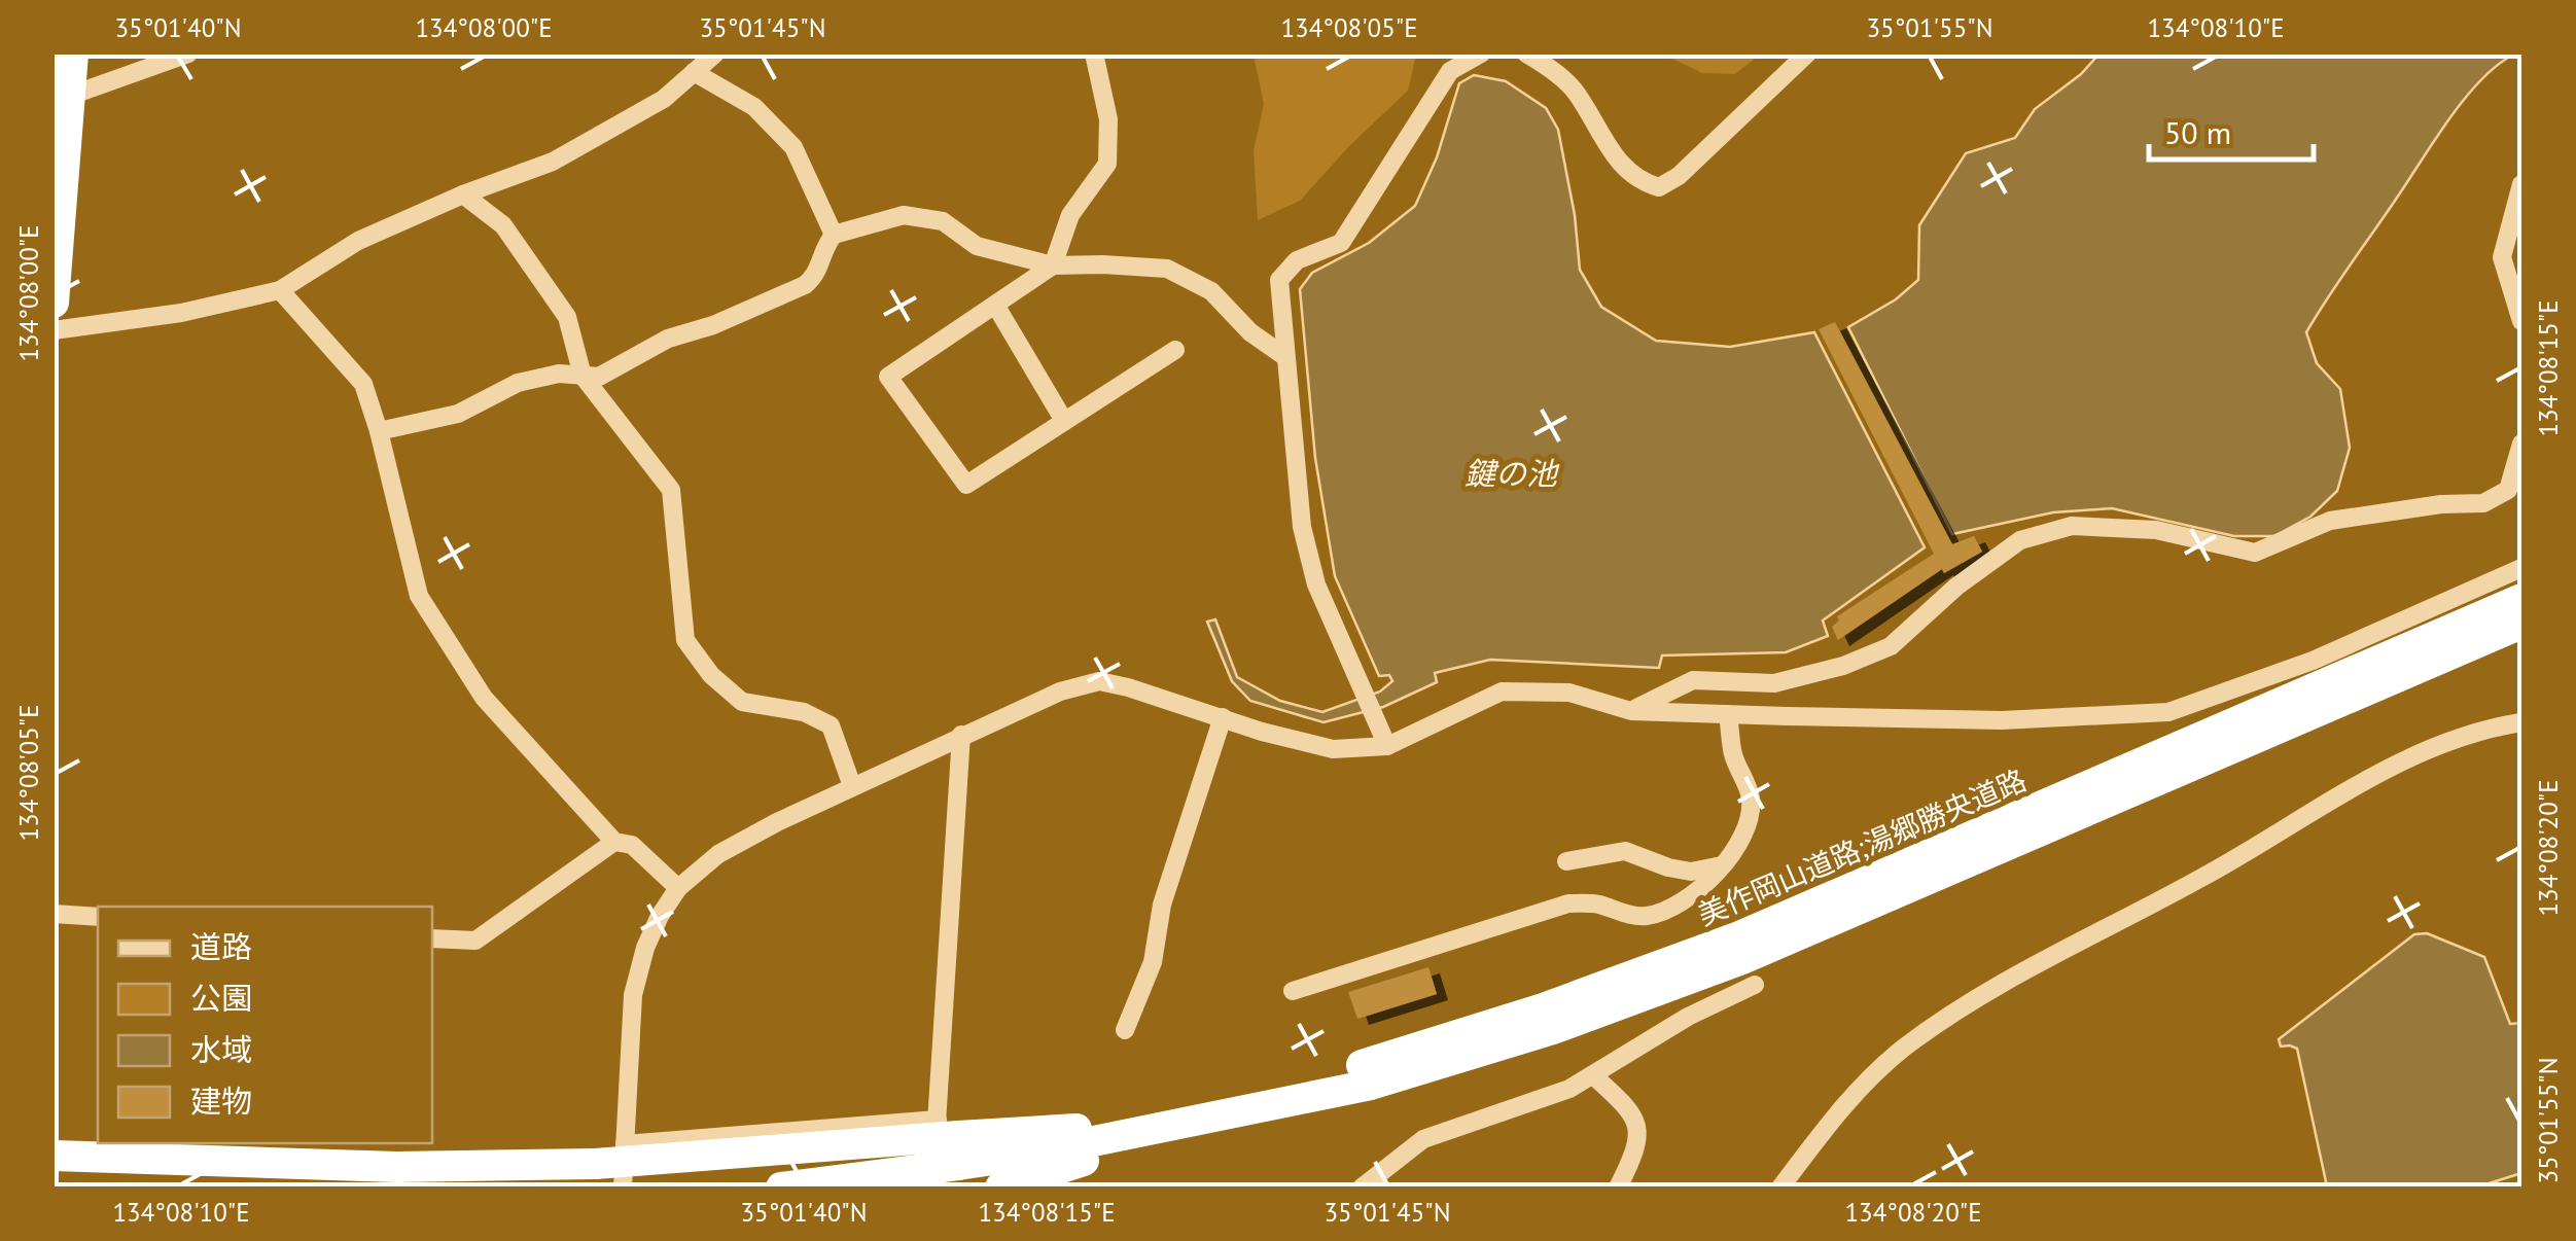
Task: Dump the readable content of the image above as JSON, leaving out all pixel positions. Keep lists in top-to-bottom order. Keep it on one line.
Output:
{"streets":{"highway":["美作岡山道路;湯郷勝央道路"]},"water":["鍵の池"],"legend":["道路","公園","水域","建物"],"scale_bar":"50 m","coordinates":["35°01'40\"N","134°08'00\"E","35°01'45\"N","134°08'05\"E","35°01'55\"N","134°08'10\"E","134°08'15\"E","134°08'20\"E"]}
